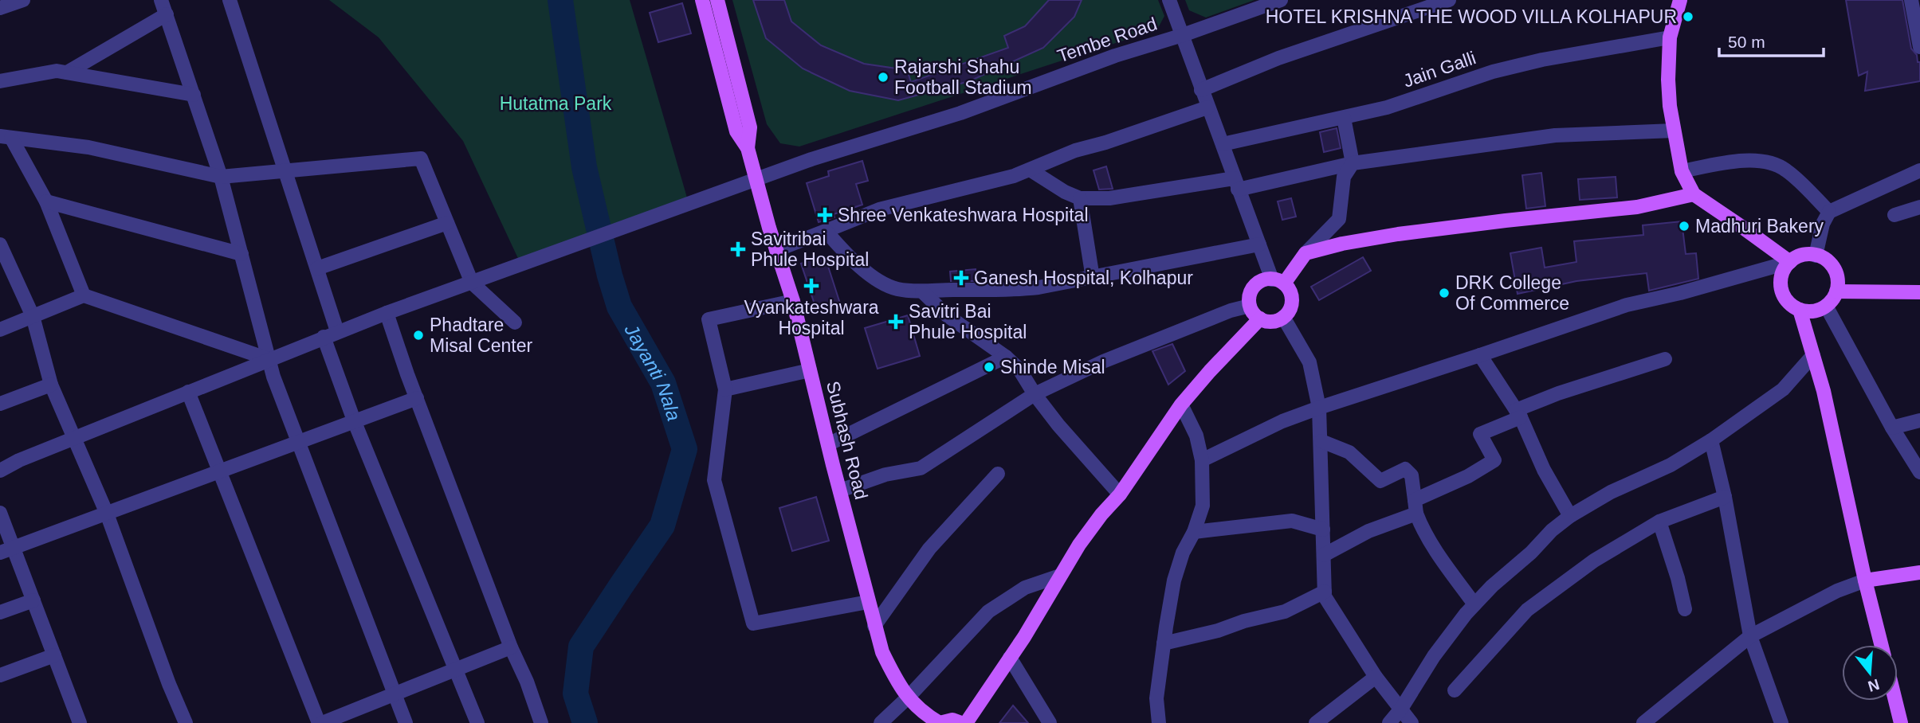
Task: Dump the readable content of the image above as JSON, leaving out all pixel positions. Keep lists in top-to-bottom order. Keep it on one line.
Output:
{"streets":{"main road":["Subhash Road"],"street":["Tembe Road","Jain Galli"]},"crossings":[["Tembe Road","Subhash Road"]],"water":["Jayanti Nala"],"parks":["Hutatma Park"],"places":{"other":["HOTEL KRISHNA THE WOOD VILLA KOLHAPUR","Rajarshi Shahu Football Stadium","Madhuri Bakery","DRK College Of Commerce","Phadtare Misal Center","Shinde Misal"],"health":["Shree Venkateshwara Hospital","Savitribai Phule Hospital","Ganesh Hospital, Kolhapur","Vyankateshwara Hospital","Savitri Bai Phule Hospital"]},"scale_bar":"50 m","north":"bottom"}
